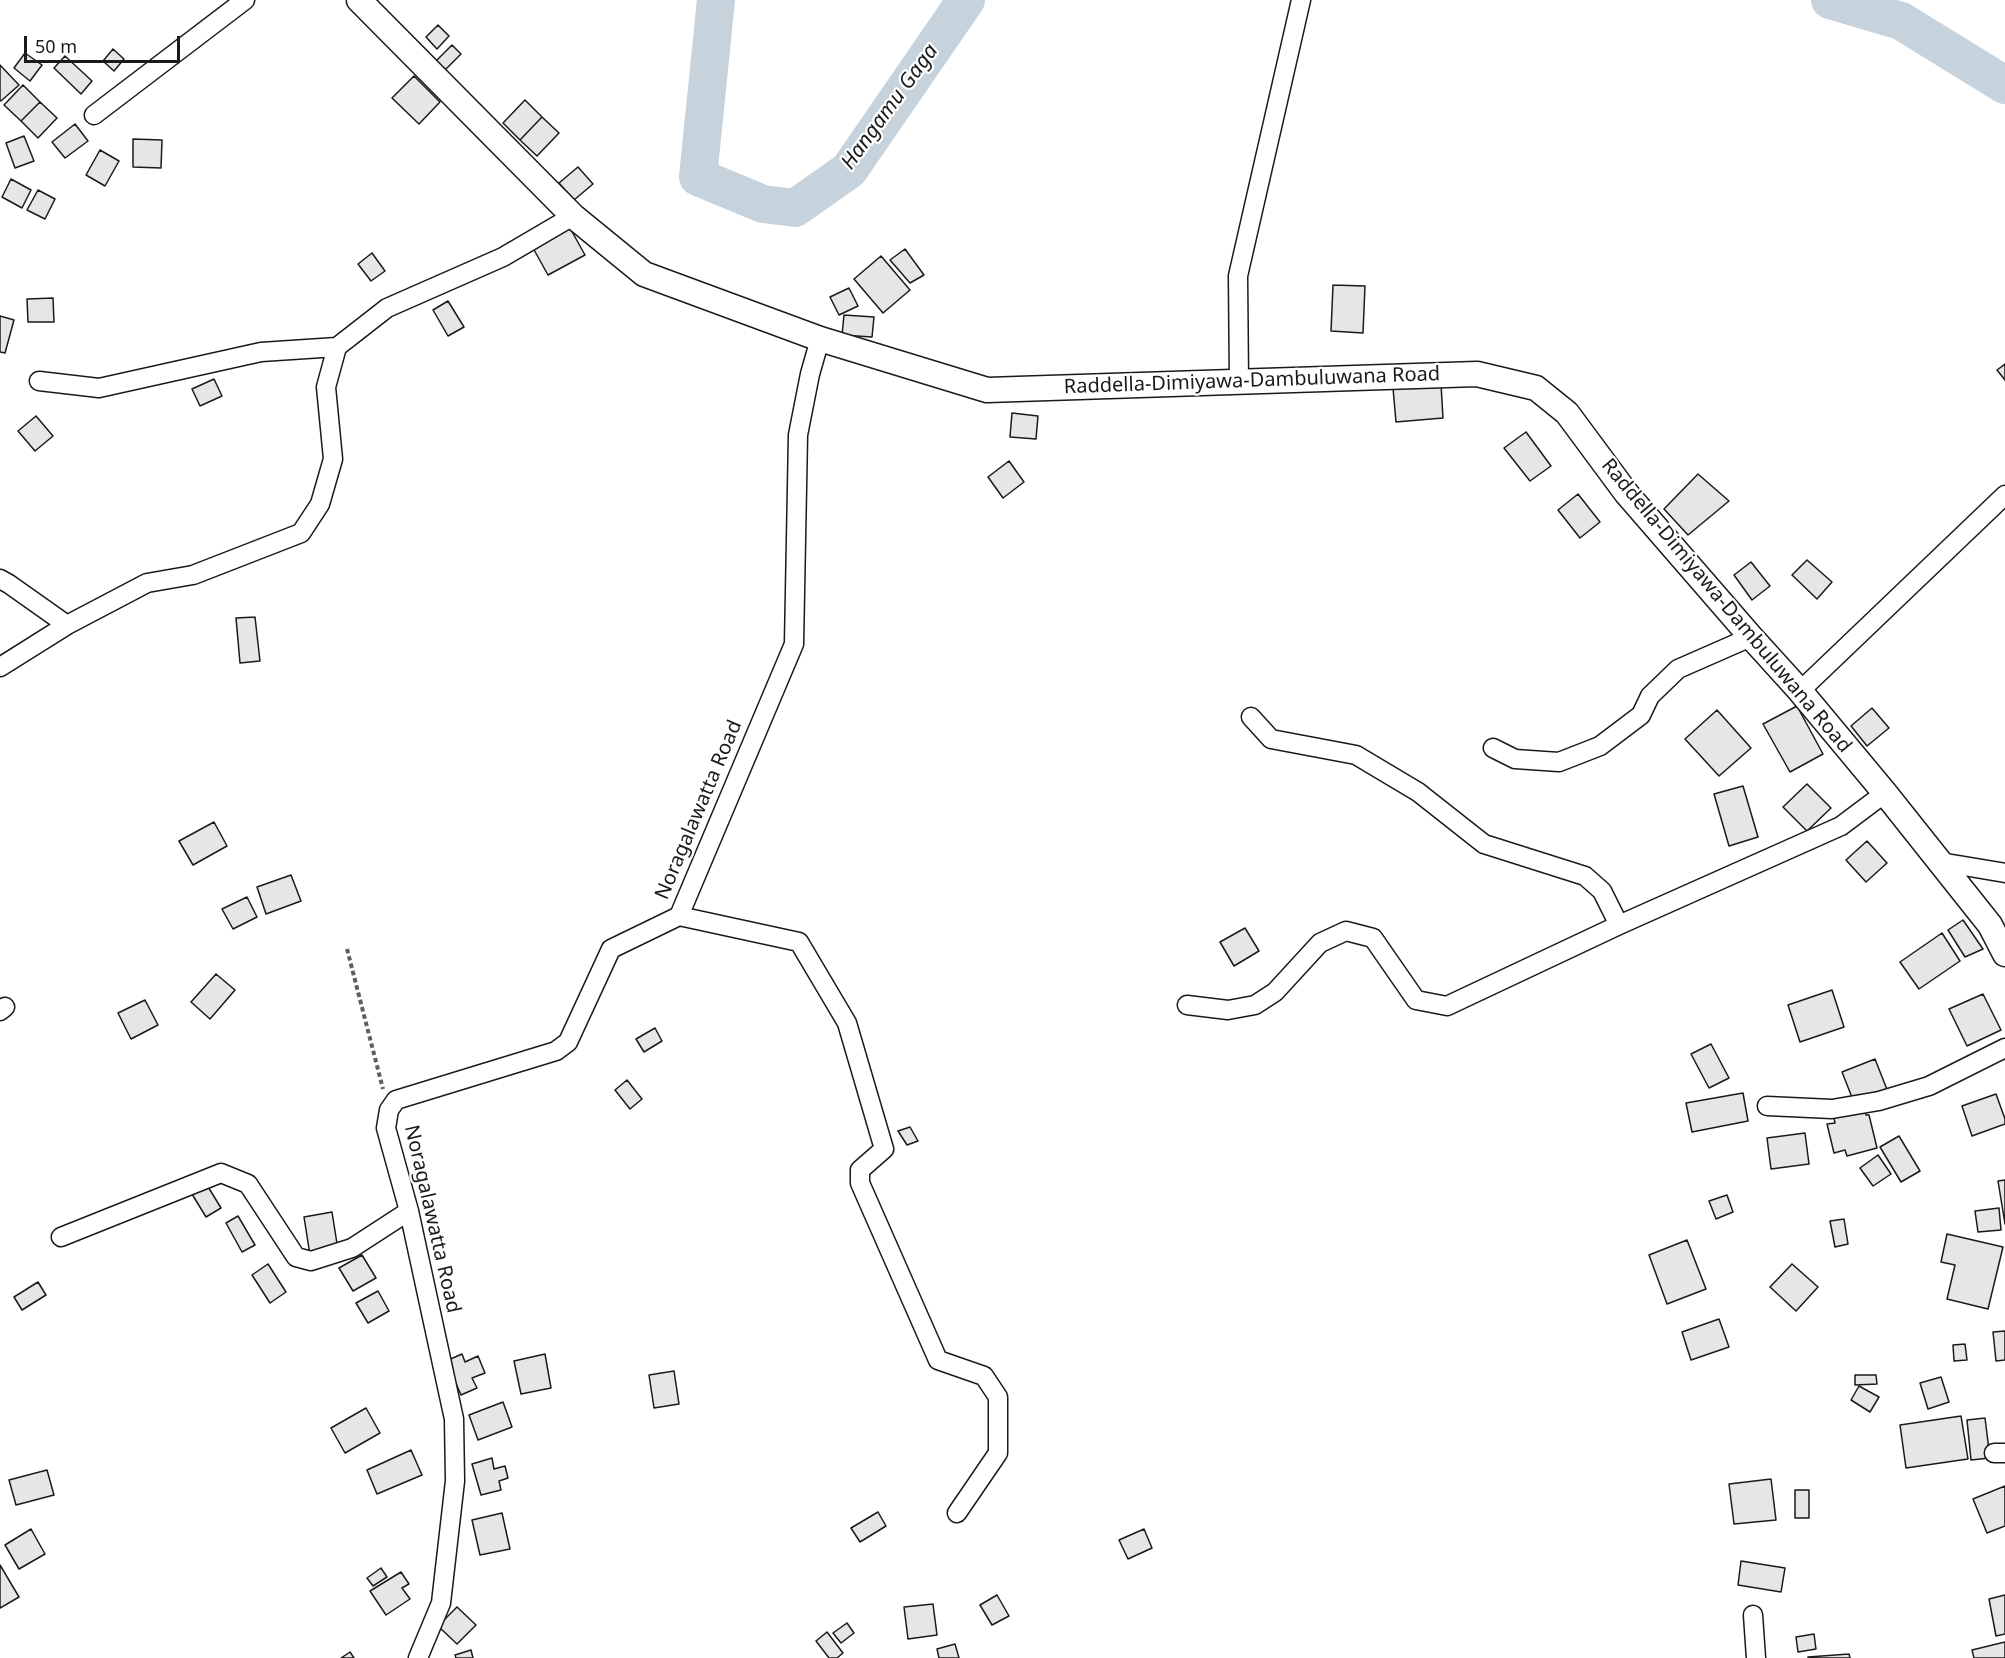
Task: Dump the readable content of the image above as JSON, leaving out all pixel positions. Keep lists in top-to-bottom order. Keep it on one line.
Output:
{"streets":{"street":["Raddella-Dimiyawa-Dambuluwana Road","Noragalawatta Road"]},"crossings":[["Raddella-Dimiyawa-Dambuluwana Road","Noragalawatta Road"]],"water":["Hangamu Gaga"],"scale_bar":"50 m"}
